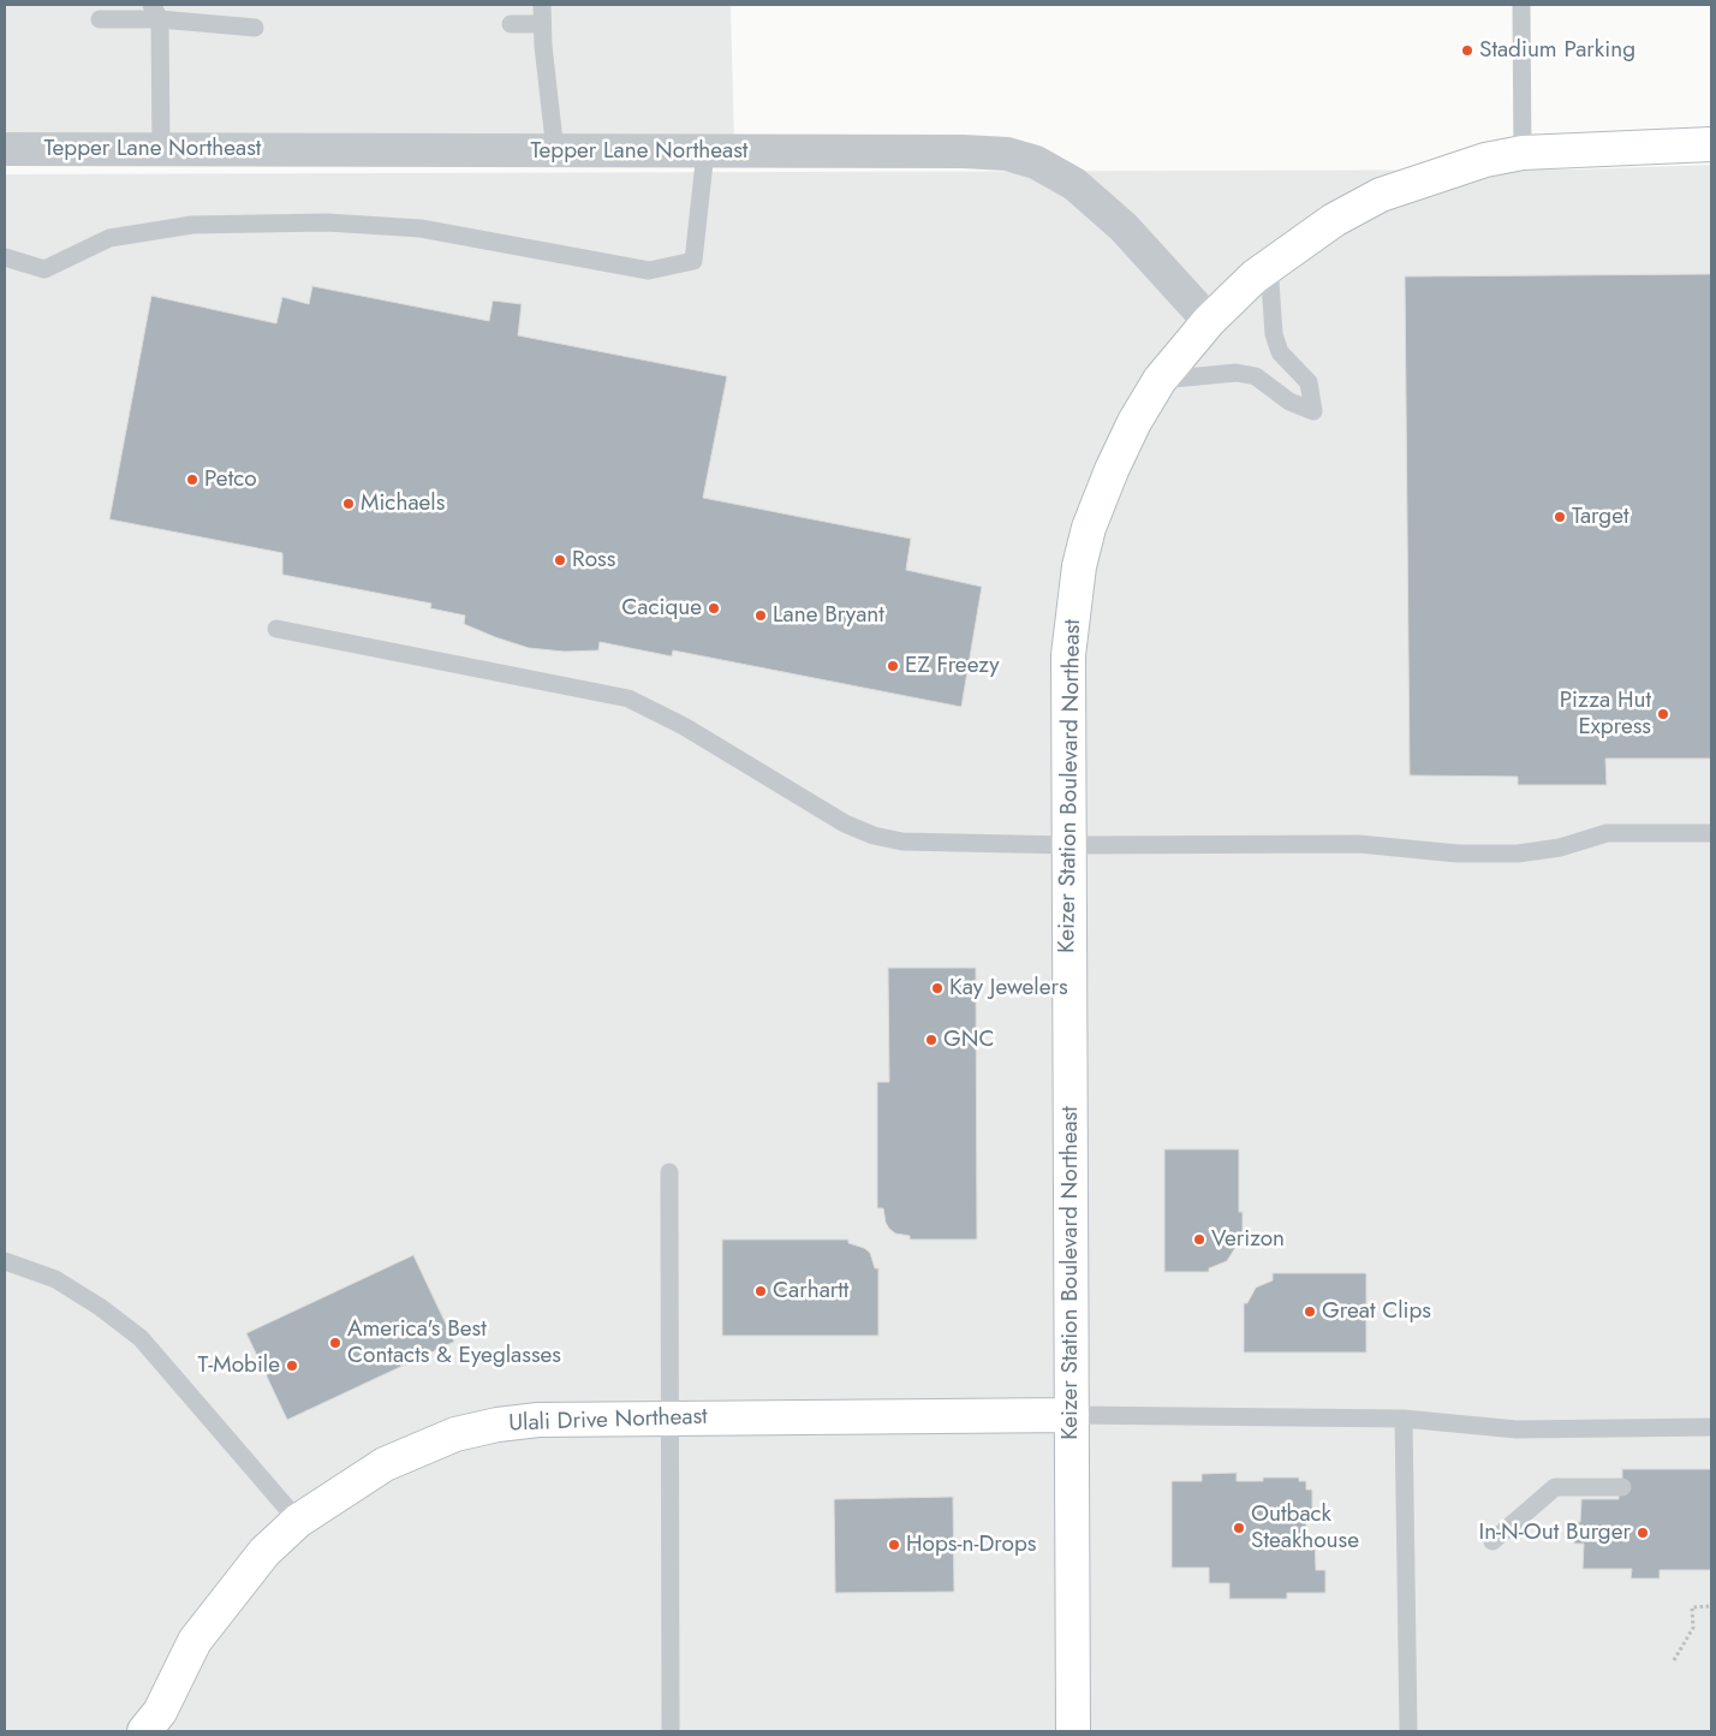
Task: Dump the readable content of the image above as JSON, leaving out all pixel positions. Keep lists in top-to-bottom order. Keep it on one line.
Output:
{"streets":{"main road":["Keizer Station Boulevard Northeast","Ulali Drive Northeast"],"street":["Tepper Lane Northeast"]},"crossings":[["Tepper Lane Northeast","Keizer Station Boulevard Northeast"],["Keizer Station Boulevard Northeast","Ulali Drive Northeast"]],"places":["Stadium Parking","Petco","Michaels","Target","Ross","Cacique","Lane Bryant","EZ Freezy","Pizza Hut Express","Kay Jewelers","GNC","Verizon","Carhartt","Great Clips","America's Best Contacts & Eyeglasses","T-Mobile","Outback Steakhouse","In-N-Out Burger","Hops-n-Drops"]}
